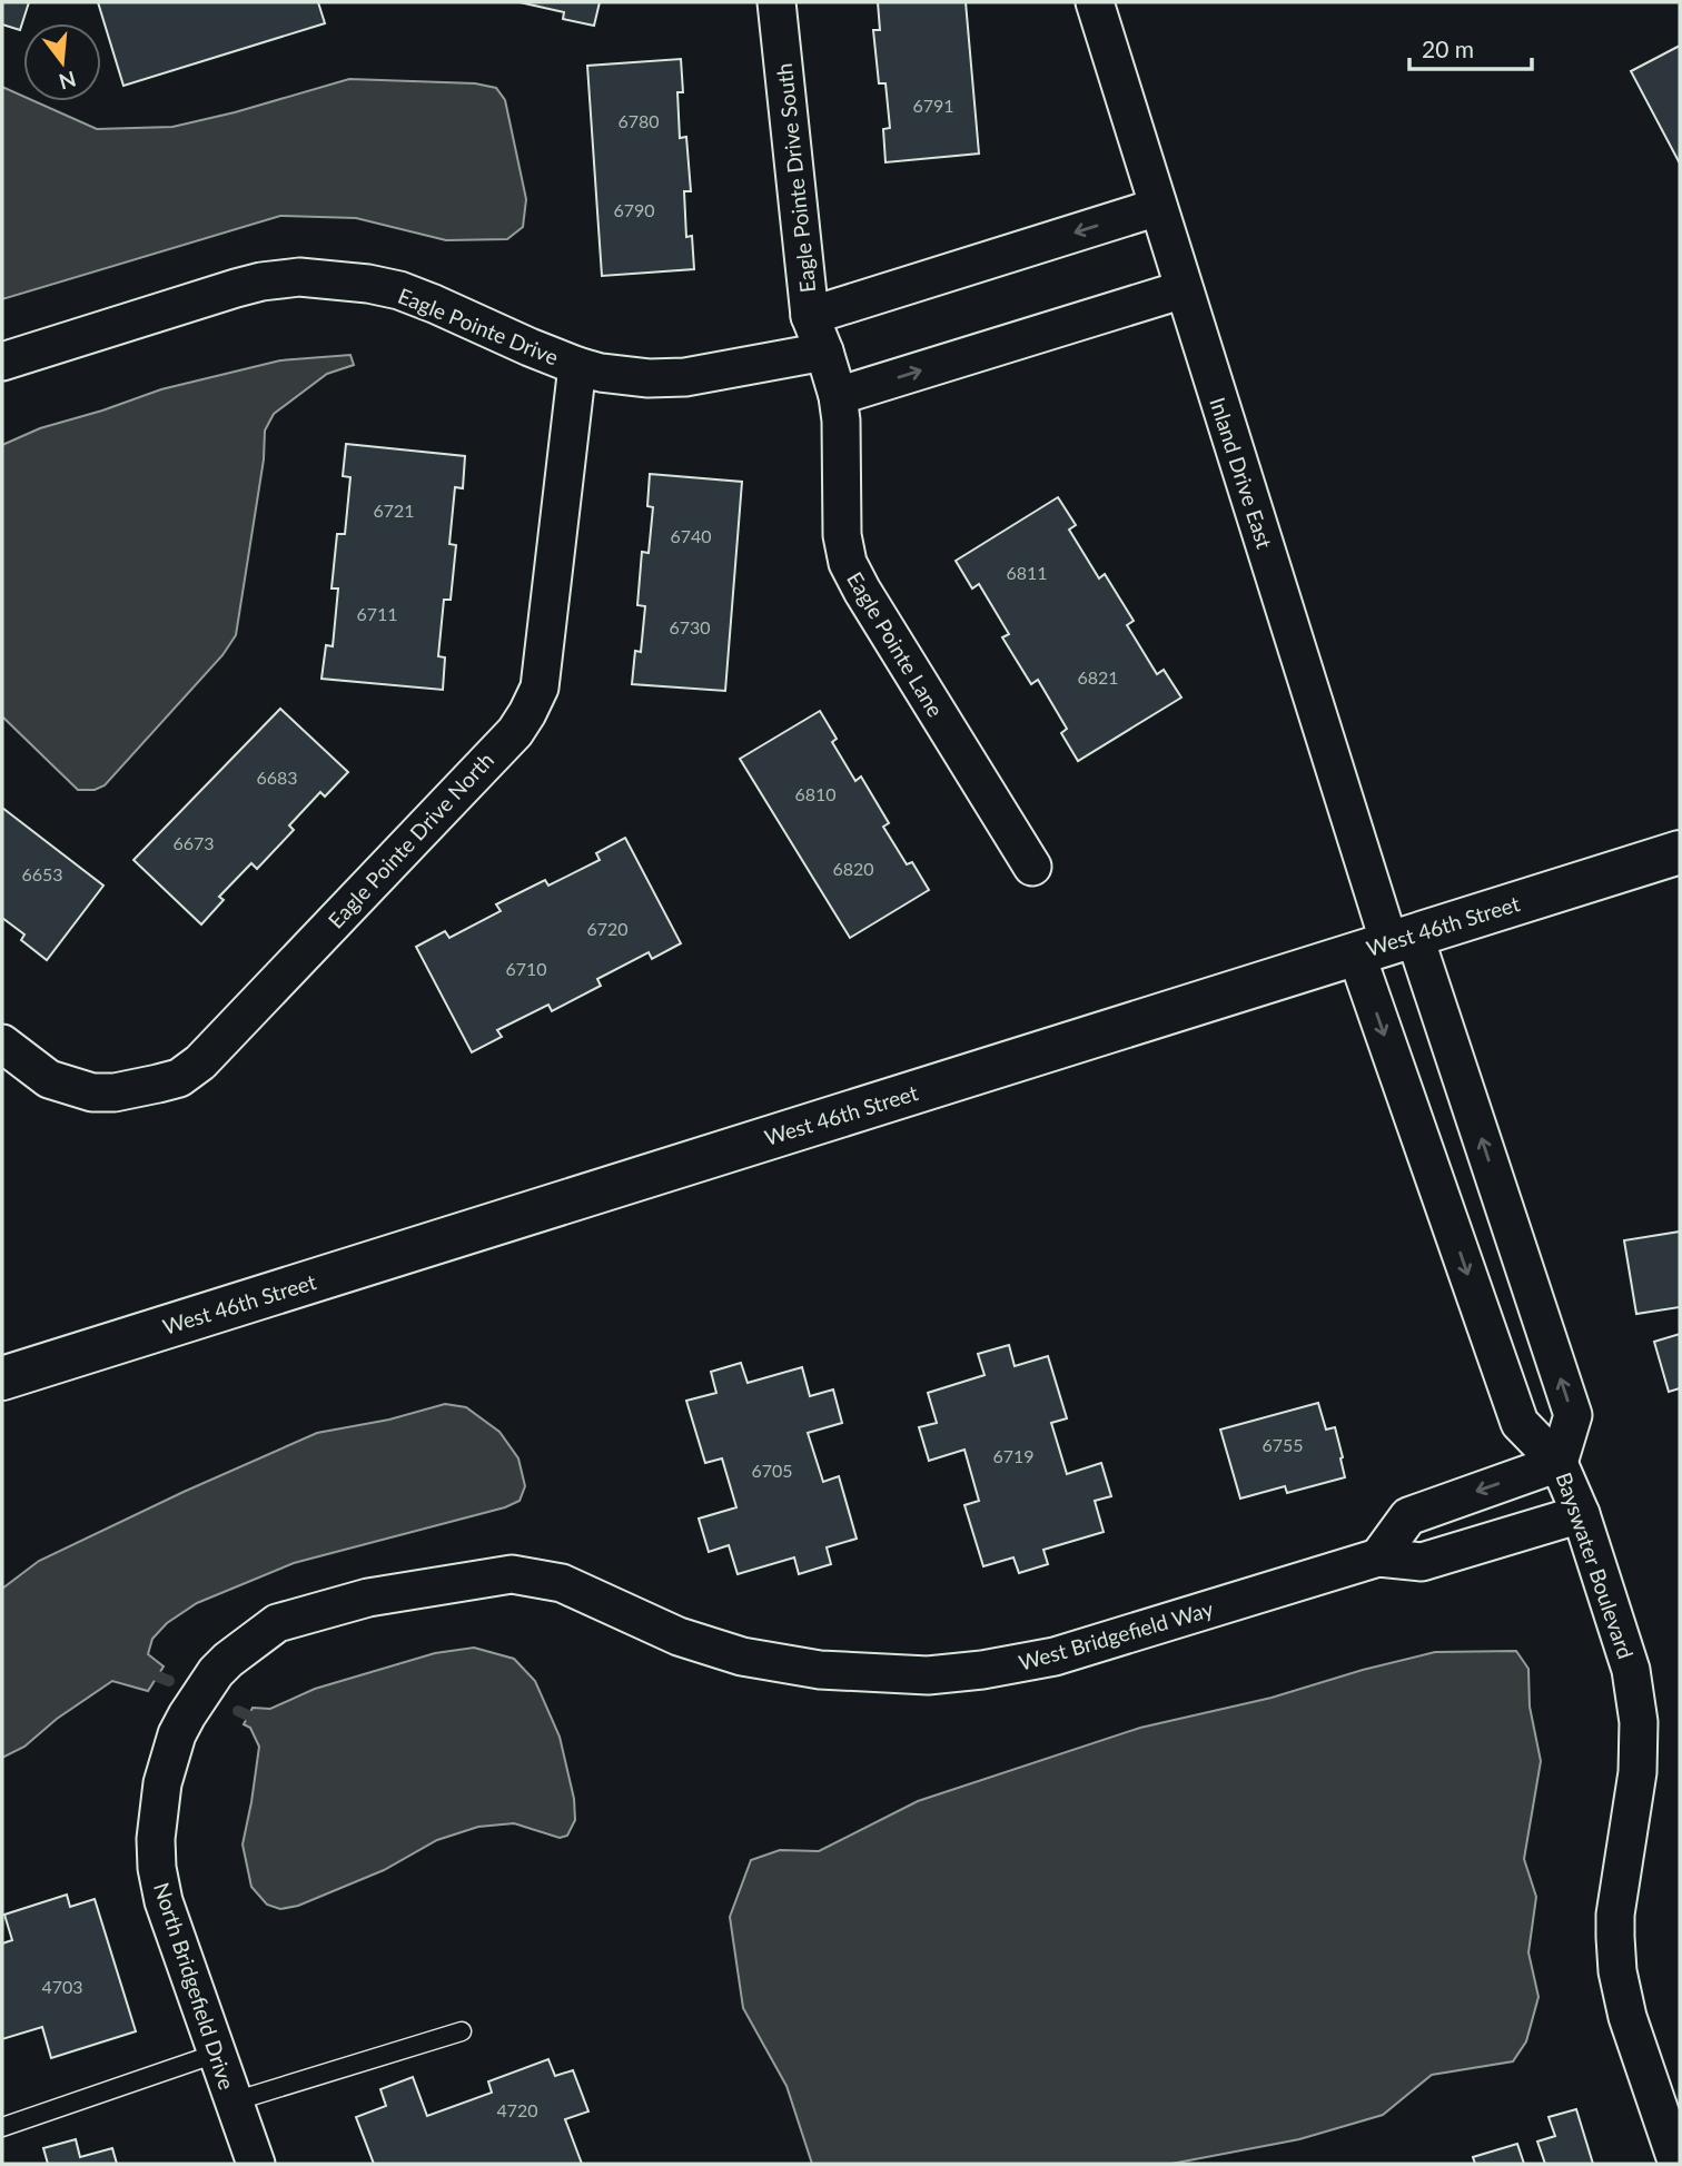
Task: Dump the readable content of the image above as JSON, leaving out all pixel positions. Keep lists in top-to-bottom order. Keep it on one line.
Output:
{"streets":{"street":["Eagle Pointe Drive South","Eagle Pointe Drive","Inland Drive East","Eagle Pointe Lane","Eagle Pointe Drive North","West 46th Street","Bayswater Boulevard","West Bridgefield Way","North Bridgefield Drive"]},"crossings":[["Eagle Pointe Drive South","Eagle Pointe Drive"],["Eagle Pointe Drive South","Eagle Pointe Lane"],["Eagle Pointe Drive","Eagle Pointe Lane"],["Eagle Pointe Drive","Eagle Pointe Drive North"],["Inland Drive East","West 46th Street"],["Inland Drive East","Bayswater Boulevard"],["West 46th Street","Bayswater Boulevard"],["Bayswater Boulevard","West Bridgefield Way"],["West Bridgefield Way","North Bridgefield Drive"]],"house_numbers":["6791","6780","6790","6721","6740","6811","6711","6730","6821","6683","6810","6673","6820","6653","6720","6710","6755","6719","6705","4703","4720"],"scale_bar":"20 m","north":"bottom"}
